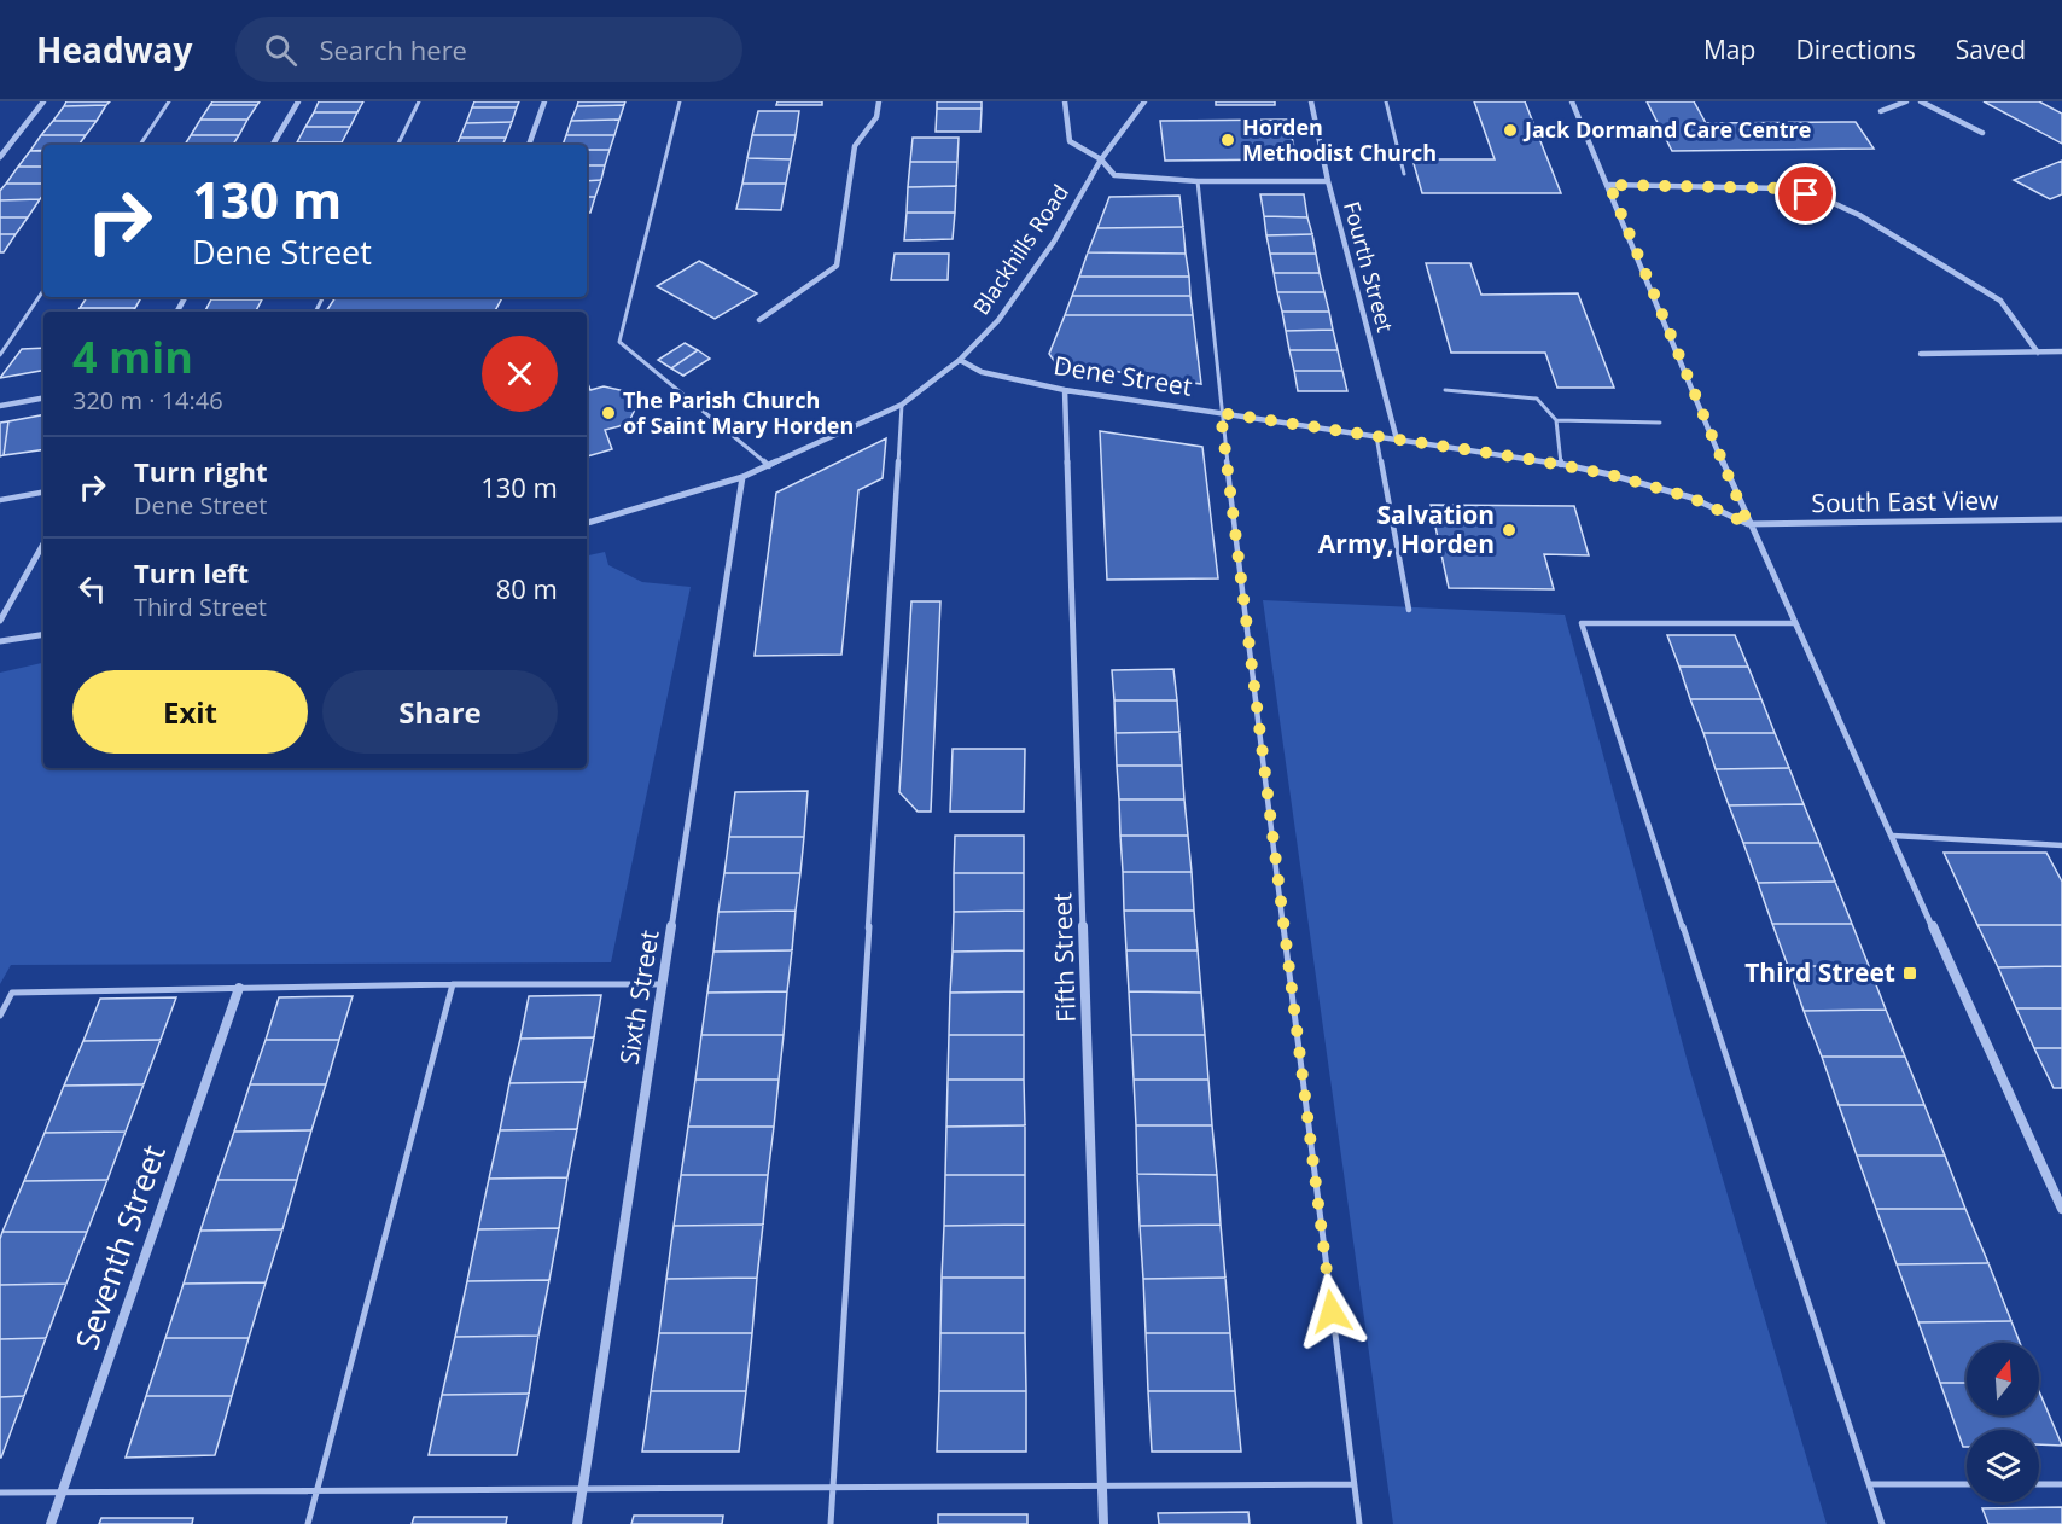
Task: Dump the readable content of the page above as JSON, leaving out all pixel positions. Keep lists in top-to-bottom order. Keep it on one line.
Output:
{"streets":{"street":["Blackhills Road","Fourth Street","Dene Street","South East View","Fifth Street","Sixth Street","Seventh Street"]},"crossings":[["Blackhills Road","Dene Street"],["Blackhills Road","Sixth Street"],["Fourth Street","Dene Street"],["Dene Street","South East View"],["Dene Street","Fifth Street"]],"places":{"other":["Jack Dormand Care Centre","Horden Methodist Church","The Parish Church of Saint Mary Horden","Salvation Army, Horden"],"transit":["Third Street"]},"north":"top","page":{"header":"Headway","search":"Search here","nav":["Map","Directions","Saved"],"turn":["130 m","Dene Street"],"heading":["4 min","320 m · 14:46"],"list":[{"name":"Turn right","note":"Dene Street","value":"130 m"},{"name":"Turn left","note":"Third Street","value":"80 m"}],"buttons":["Exit","Share"]}}
